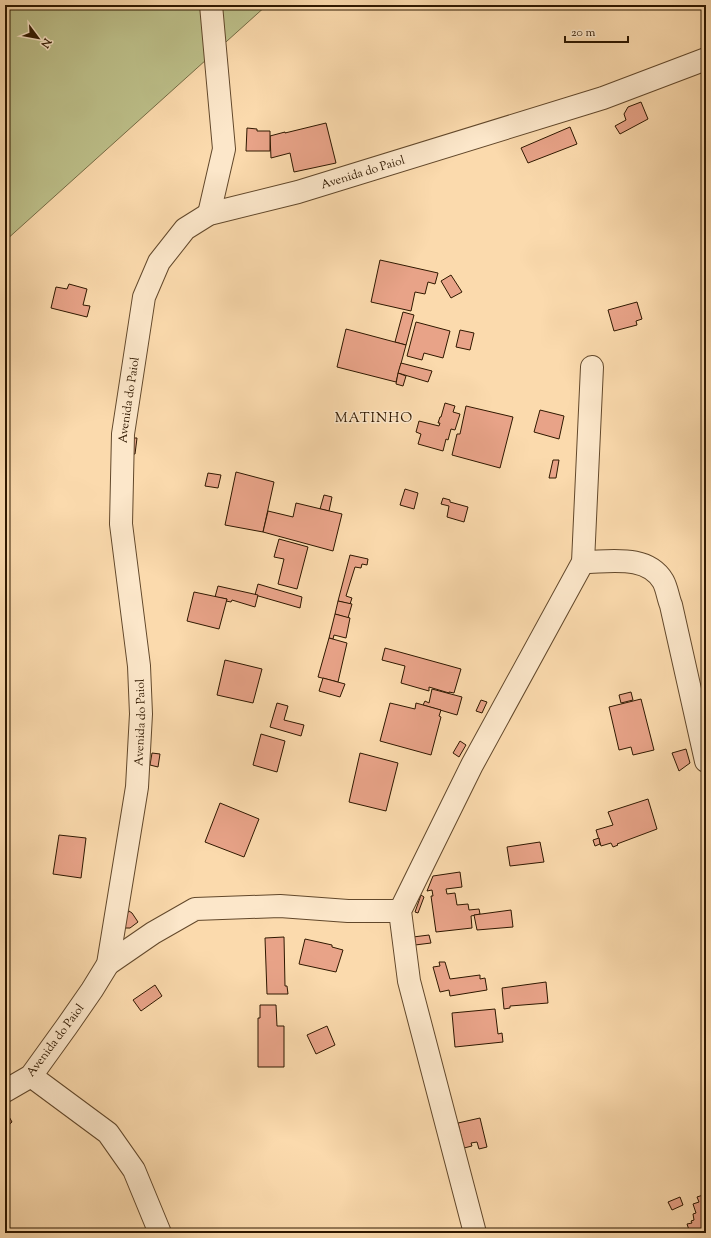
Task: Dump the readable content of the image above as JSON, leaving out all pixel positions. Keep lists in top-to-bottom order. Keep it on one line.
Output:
{"streets":{"street":["Avenida do Paiol"]},"districts":["MATINHO"],"scale_bar":"20 m","north":"bottom right"}
